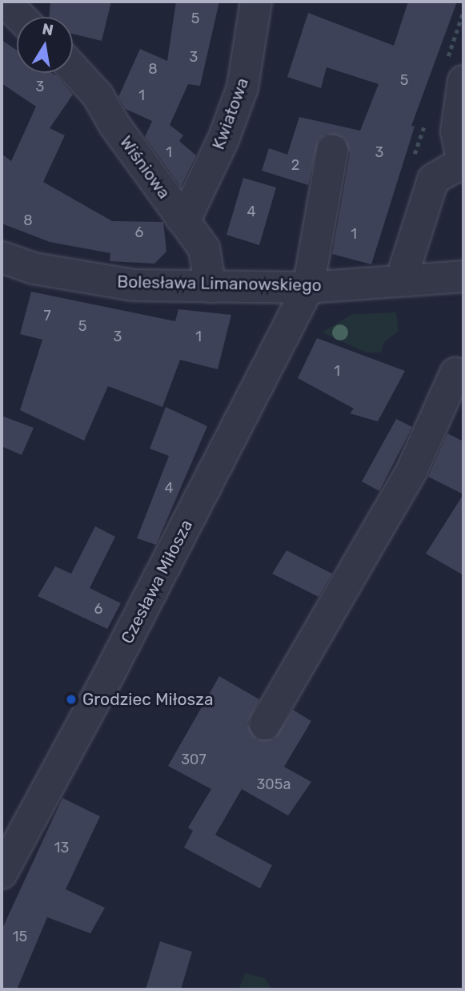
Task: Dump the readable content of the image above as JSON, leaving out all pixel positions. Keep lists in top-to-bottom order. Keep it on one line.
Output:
{"streets":{"street":["Kwiatowa","Wiśniowa","Bolesława Limanowskiego","Czesława Miłosza"]},"crossings":[["Kwiatowa","Wiśniowa"],["Wiśniowa","Bolesława Limanowskiego"],["Bolesława Limanowskiego","Czesława Miłosza"]],"places":["Grodziec Miłosza"],"house_numbers":["5","3","8","5","3","1","1","3","2","4","8","6","1","7","5","3","1","1","4","6","307","305a","13","15"],"north":"top"}
